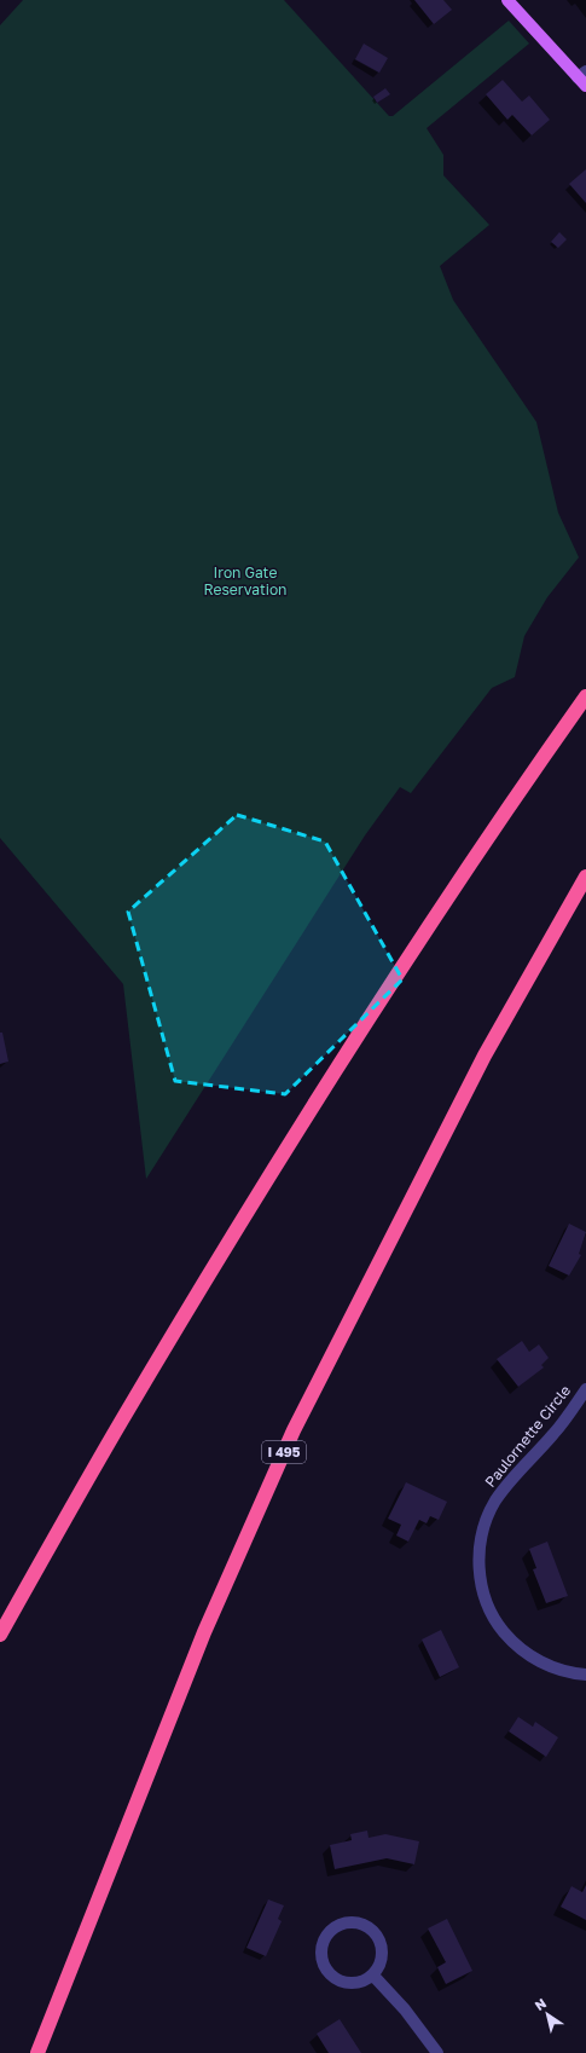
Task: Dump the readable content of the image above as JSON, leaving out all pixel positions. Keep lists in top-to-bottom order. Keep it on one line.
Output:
{"streets":{"highway":["I 495"],"street":["Paulornette Circle"]},"parks":["Iron Gate Reservation"],"north":"top left"}
